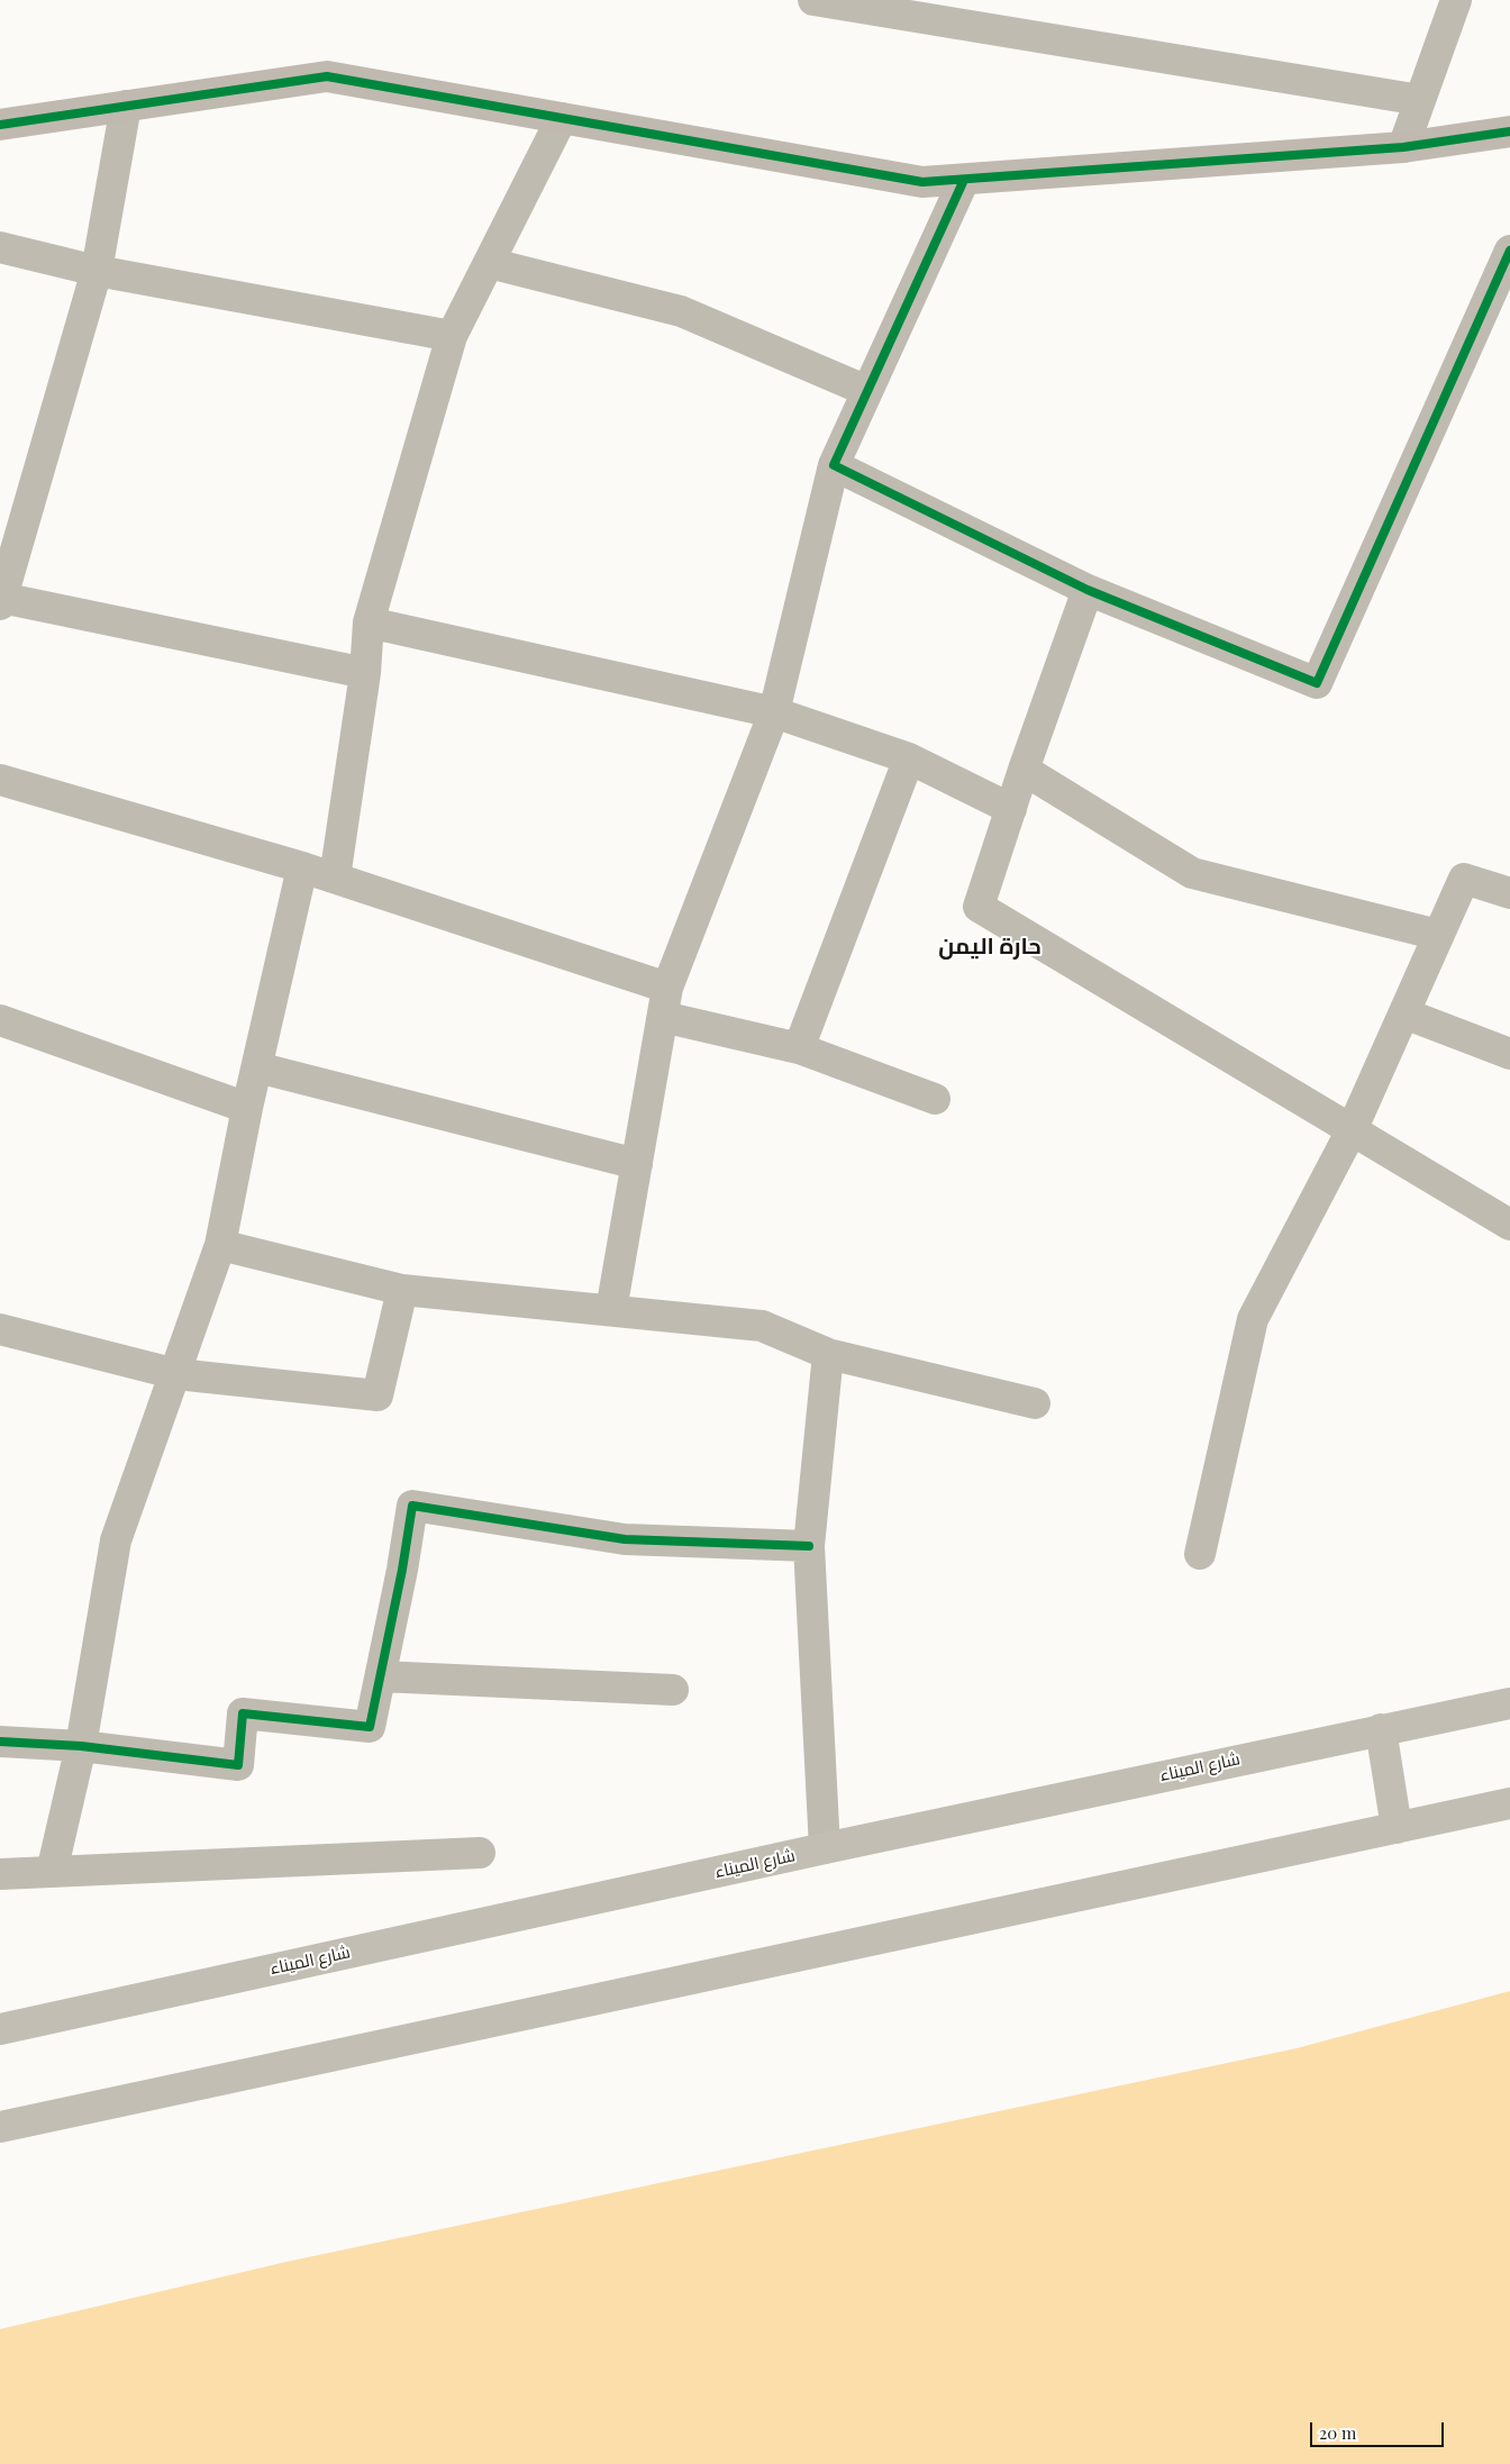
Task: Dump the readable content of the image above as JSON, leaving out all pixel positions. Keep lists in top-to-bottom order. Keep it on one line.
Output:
{"streets":{"main road":["شارع الميناء"]},"districts":["حارة اليمن"],"scale_bar":"20 m"}
